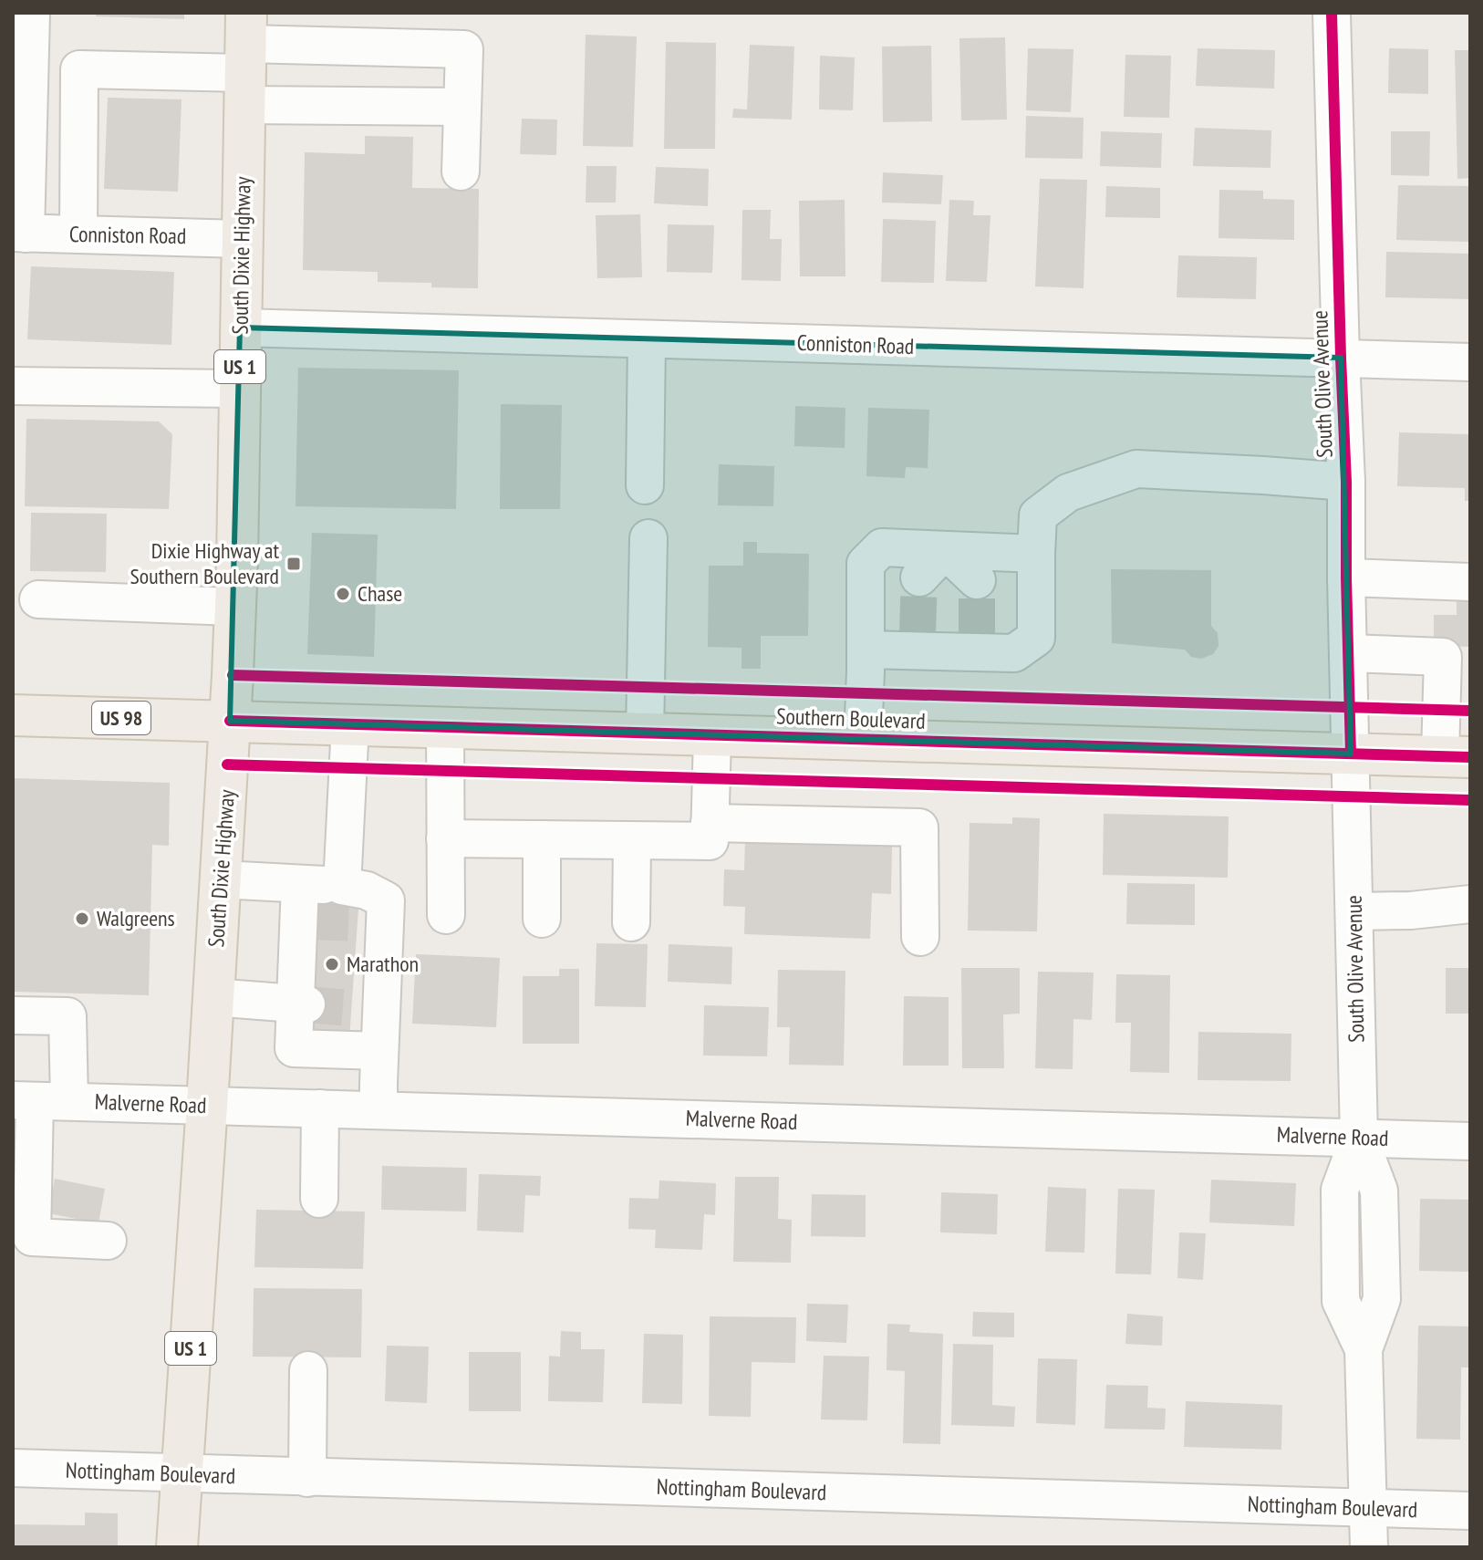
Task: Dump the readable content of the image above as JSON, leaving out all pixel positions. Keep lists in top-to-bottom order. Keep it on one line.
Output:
{"streets":{"main road":["South Dixie Highway","US 1","US 98","Southern Boulevard"],"street":["Conniston Road","South Olive Avenue","Malverne Road","Nottingham Boulevard"]},"crossings":[["Conniston Road","South Dixie Highway"],["Conniston Road","South Olive Avenue"],["South Dixie Highway","Southern Boulevard"],["South Dixie Highway","Malverne Road"],["South Dixie Highway","Nottingham Boulevard"],["South Olive Avenue","Southern Boulevard"],["South Olive Avenue","Malverne Road"],["South Olive Avenue","Nottingham Boulevard"]],"places":{"transit":["Dixie Highway at Southern Boulevard"],"other":["Chase","Walgreens","Marathon"]}}
